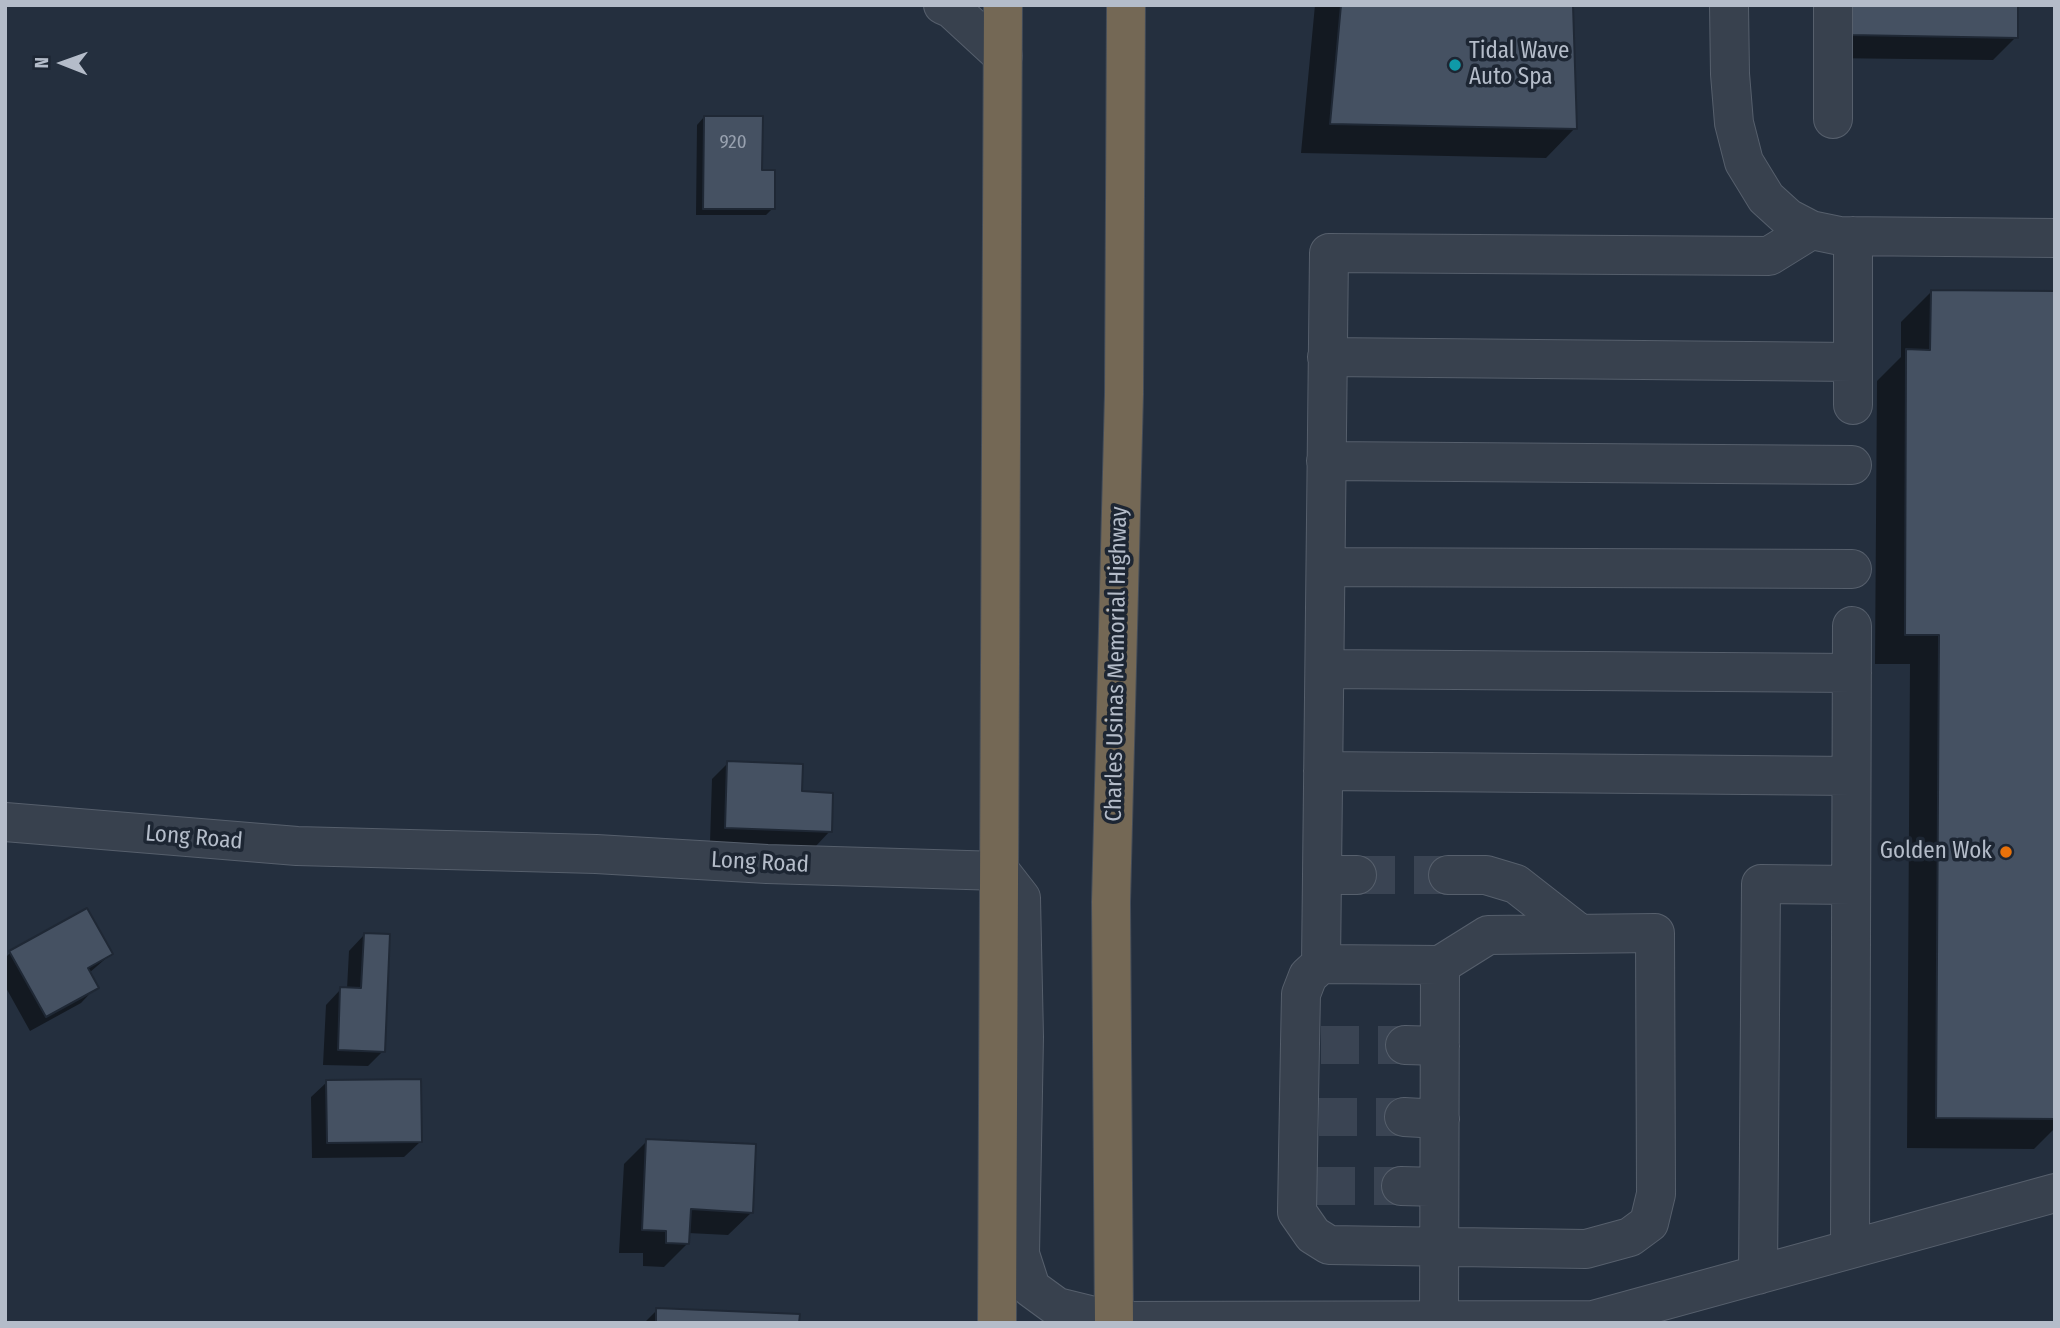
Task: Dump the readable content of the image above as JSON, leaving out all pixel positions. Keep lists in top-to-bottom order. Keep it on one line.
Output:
{"streets":{"highway":["Charles Usinas Memorial Highway"],"street":["Long Road"]},"places":["Tidal Wave Auto Spa","Golden Wok"],"house_numbers":["920"],"north":"left"}
